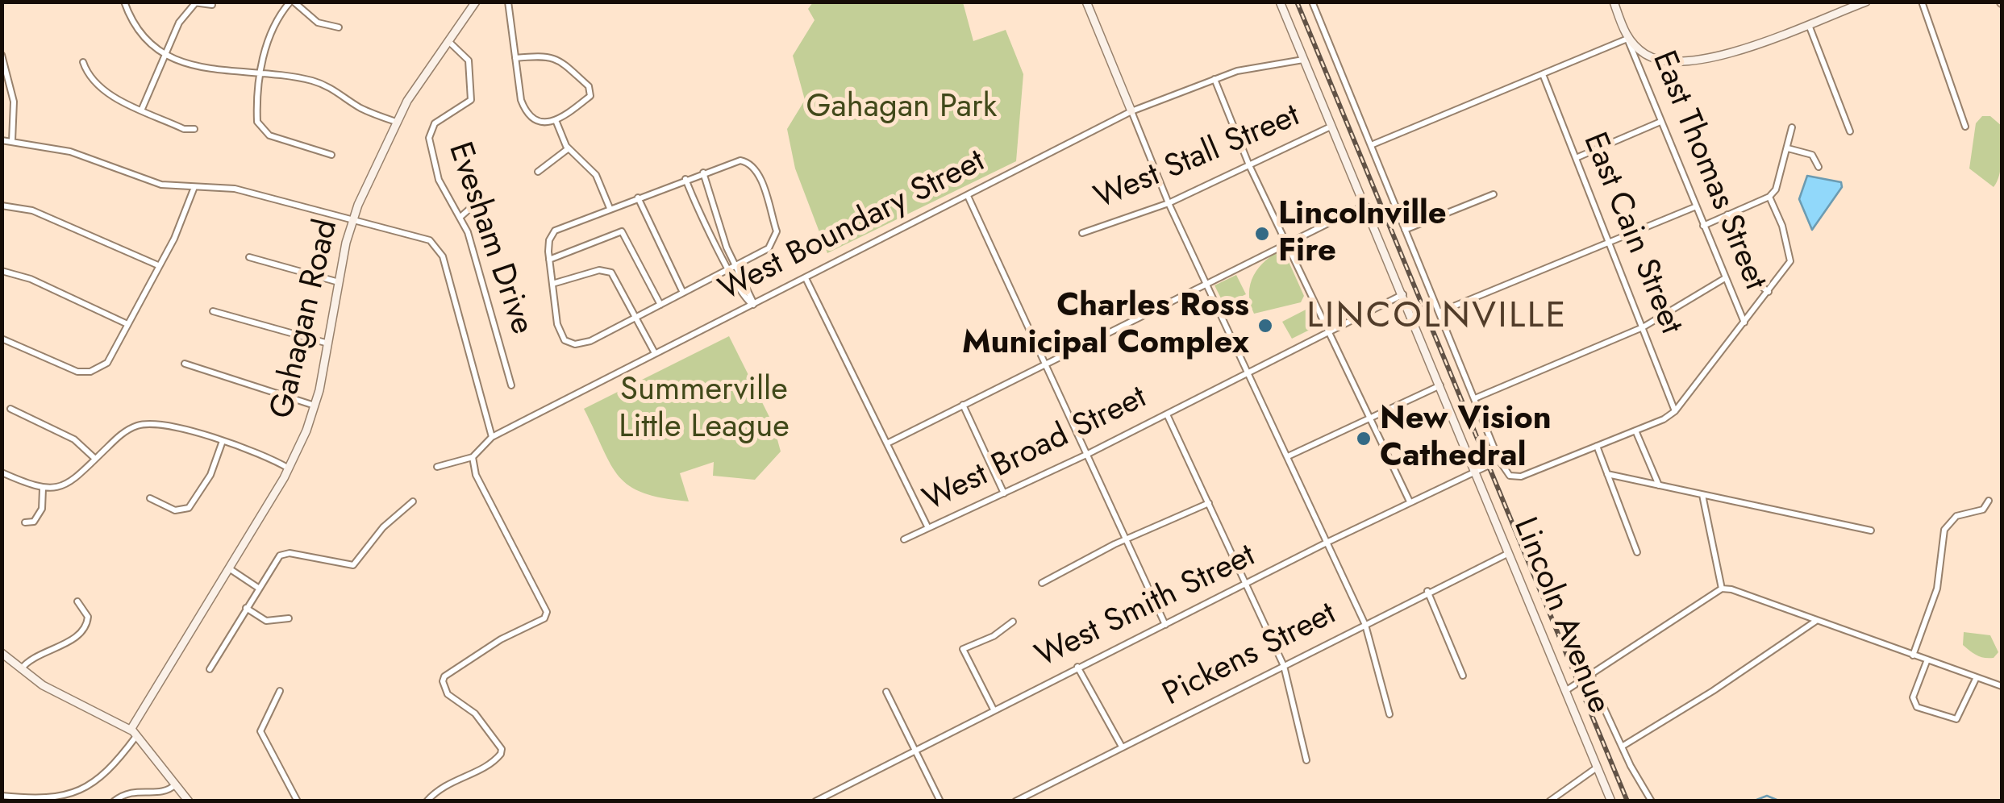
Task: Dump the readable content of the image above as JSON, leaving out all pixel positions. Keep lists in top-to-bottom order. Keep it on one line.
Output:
{"streets":{"street":["West Stall Street","East Thomas Street","West Boundary Street","East Cain Street","Evesham Drive","Gahagan Road","West Broad Street","West Smith Street","Lincoln Avenue","Pickens Street"]},"crossings":[["West Stall Street","Lincoln Avenue"],["West Boundary Street","Lincoln Avenue"],["Evesham Drive","Gahagan Road"],["West Broad Street","Lincoln Avenue"],["West Smith Street","Lincoln Avenue"],["Lincoln Avenue","Pickens Street"]],"districts":["LINCOLNVILLE"],"parks":["Gahagan Park","Summerville Little League"],"places":["Lincolnville Fire","Charles Ross Municipal Complex","New Vision Cathedral"]}
